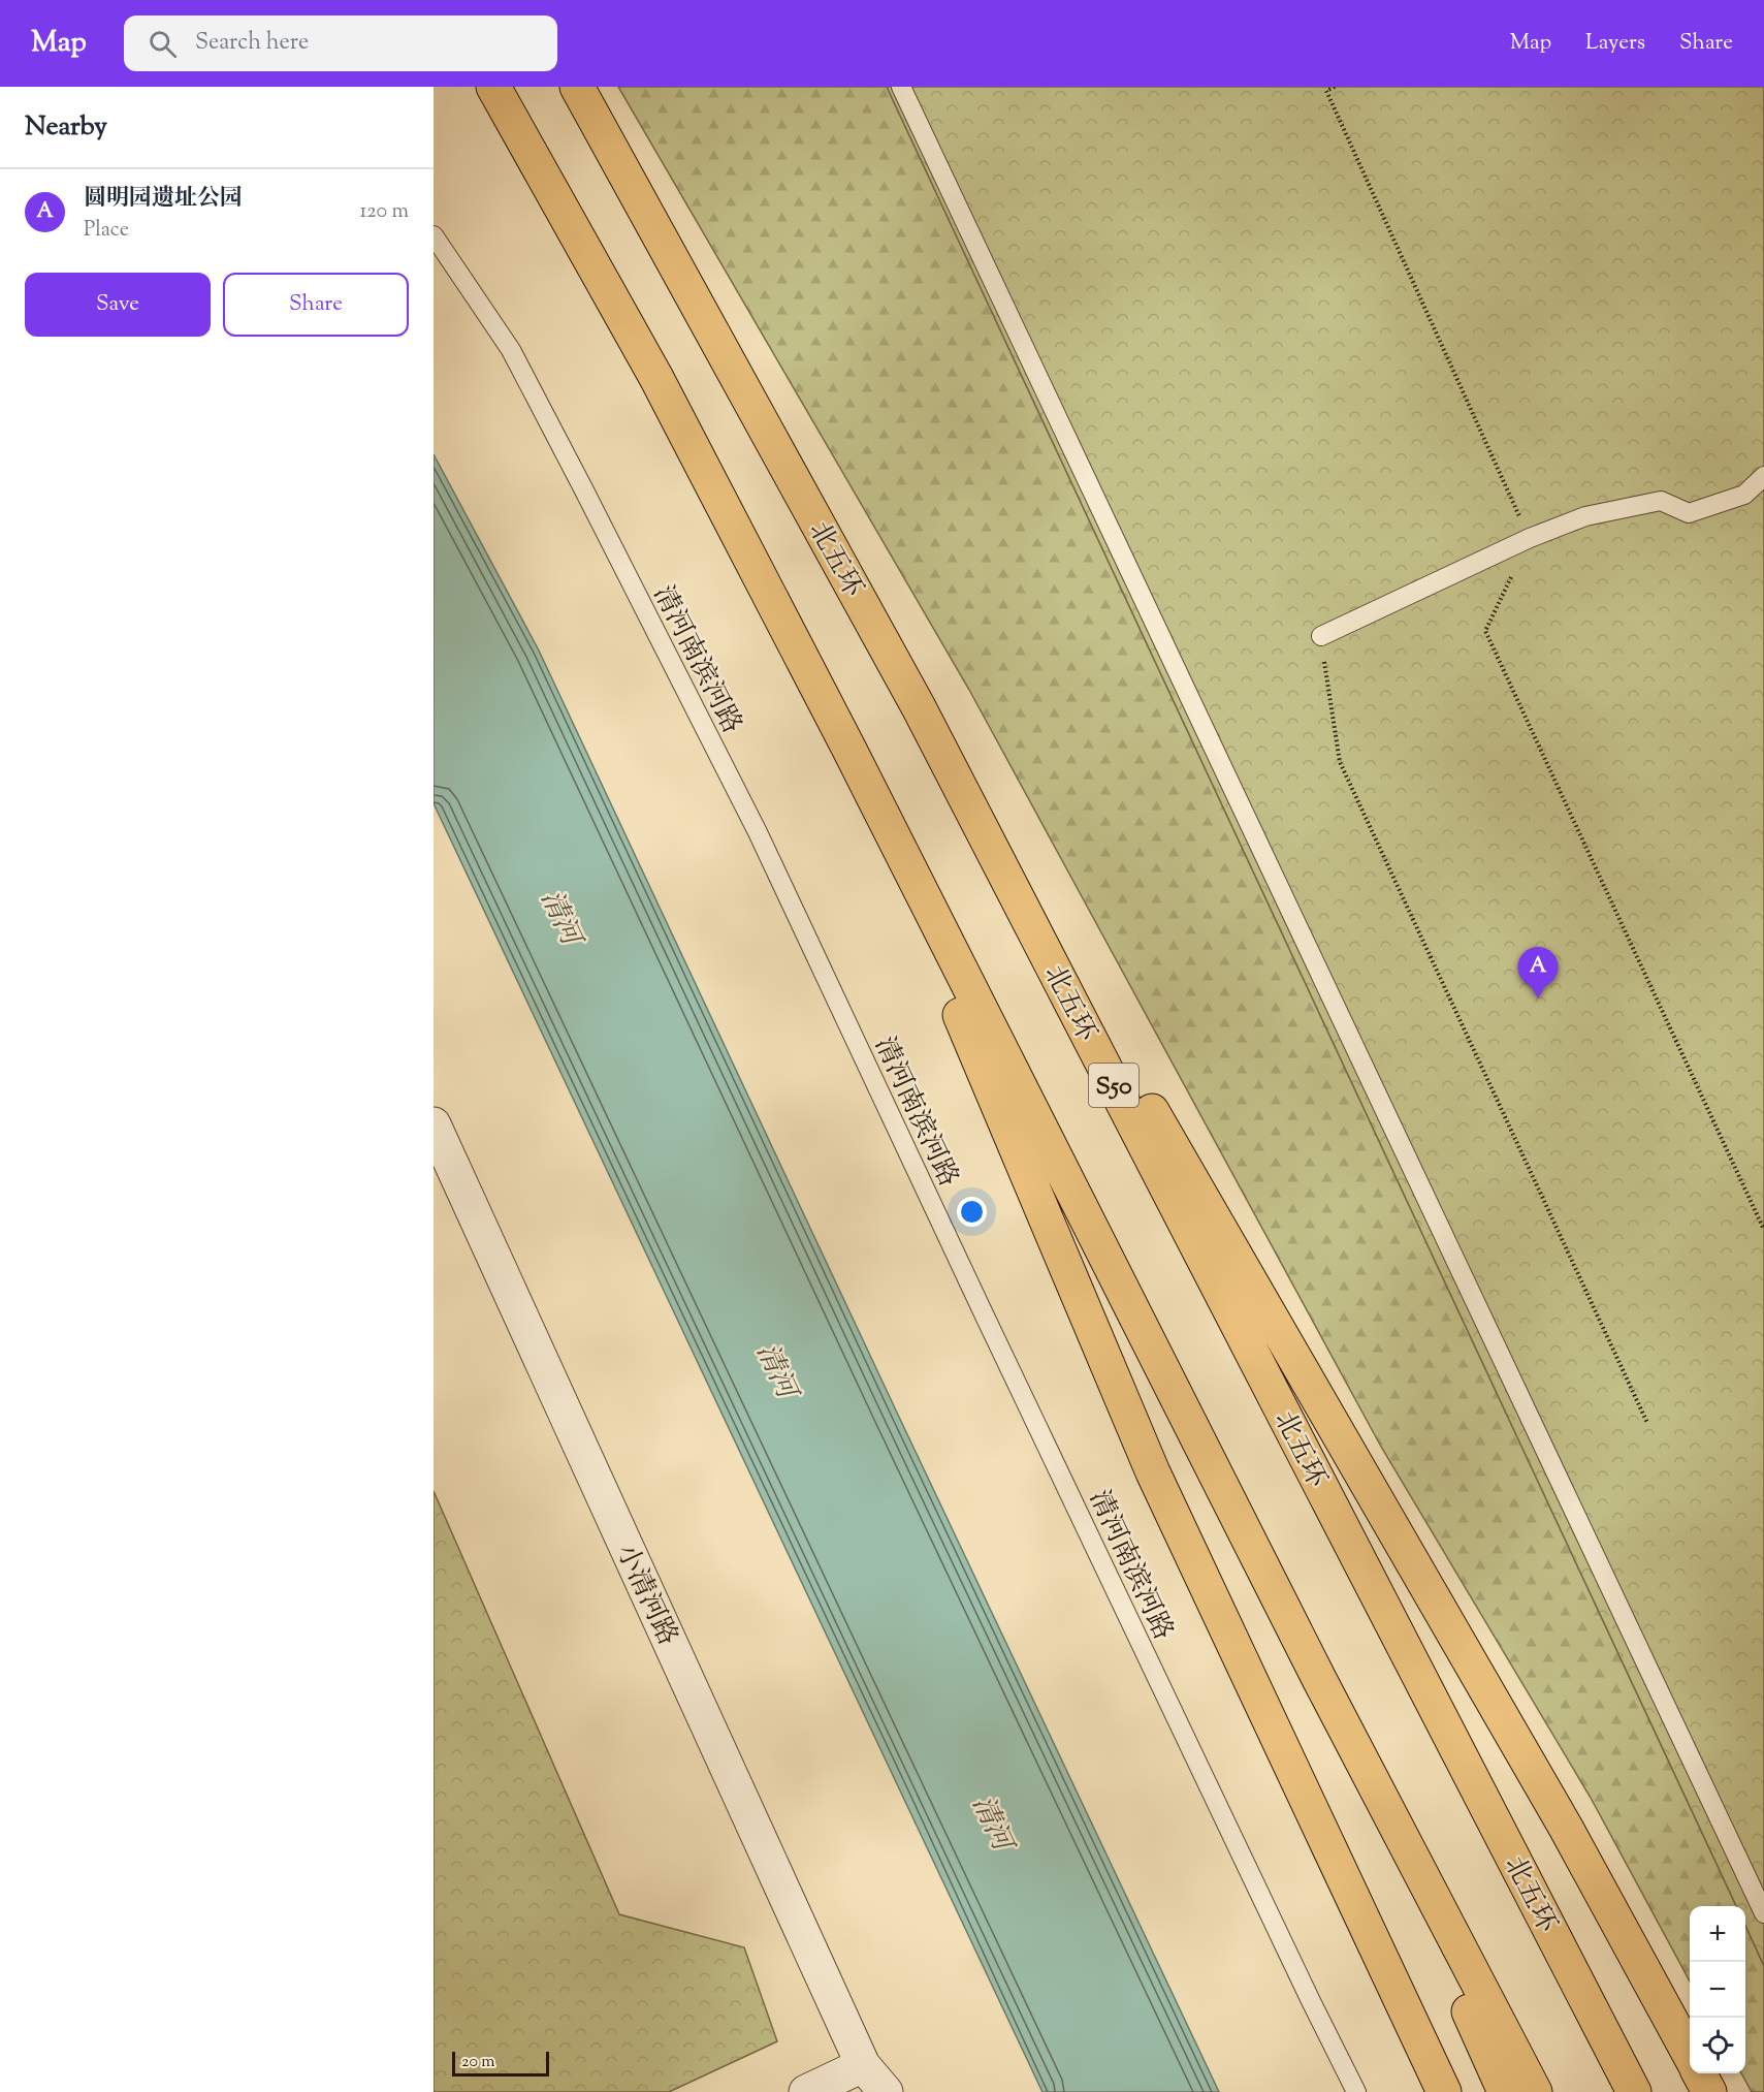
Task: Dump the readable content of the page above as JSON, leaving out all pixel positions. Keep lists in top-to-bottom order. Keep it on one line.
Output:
{"streets":{"highway":["北五环","S50"],"street":["小清河路"],"lane":["清河南滨河路"]},"water":["清河"],"scale_bar":"20 m","page":{"header":"Map","search":"Search here","nav":["Map","Layers","Share"],"heading":"Nearby","list":[{"mark":"A","name":"圆明园遗址公园","note":"Place","value":"120 m"}],"buttons":["Save","Share"],"pins":"A","map_buttons":["+","−"],"scale":"20 m"}}
